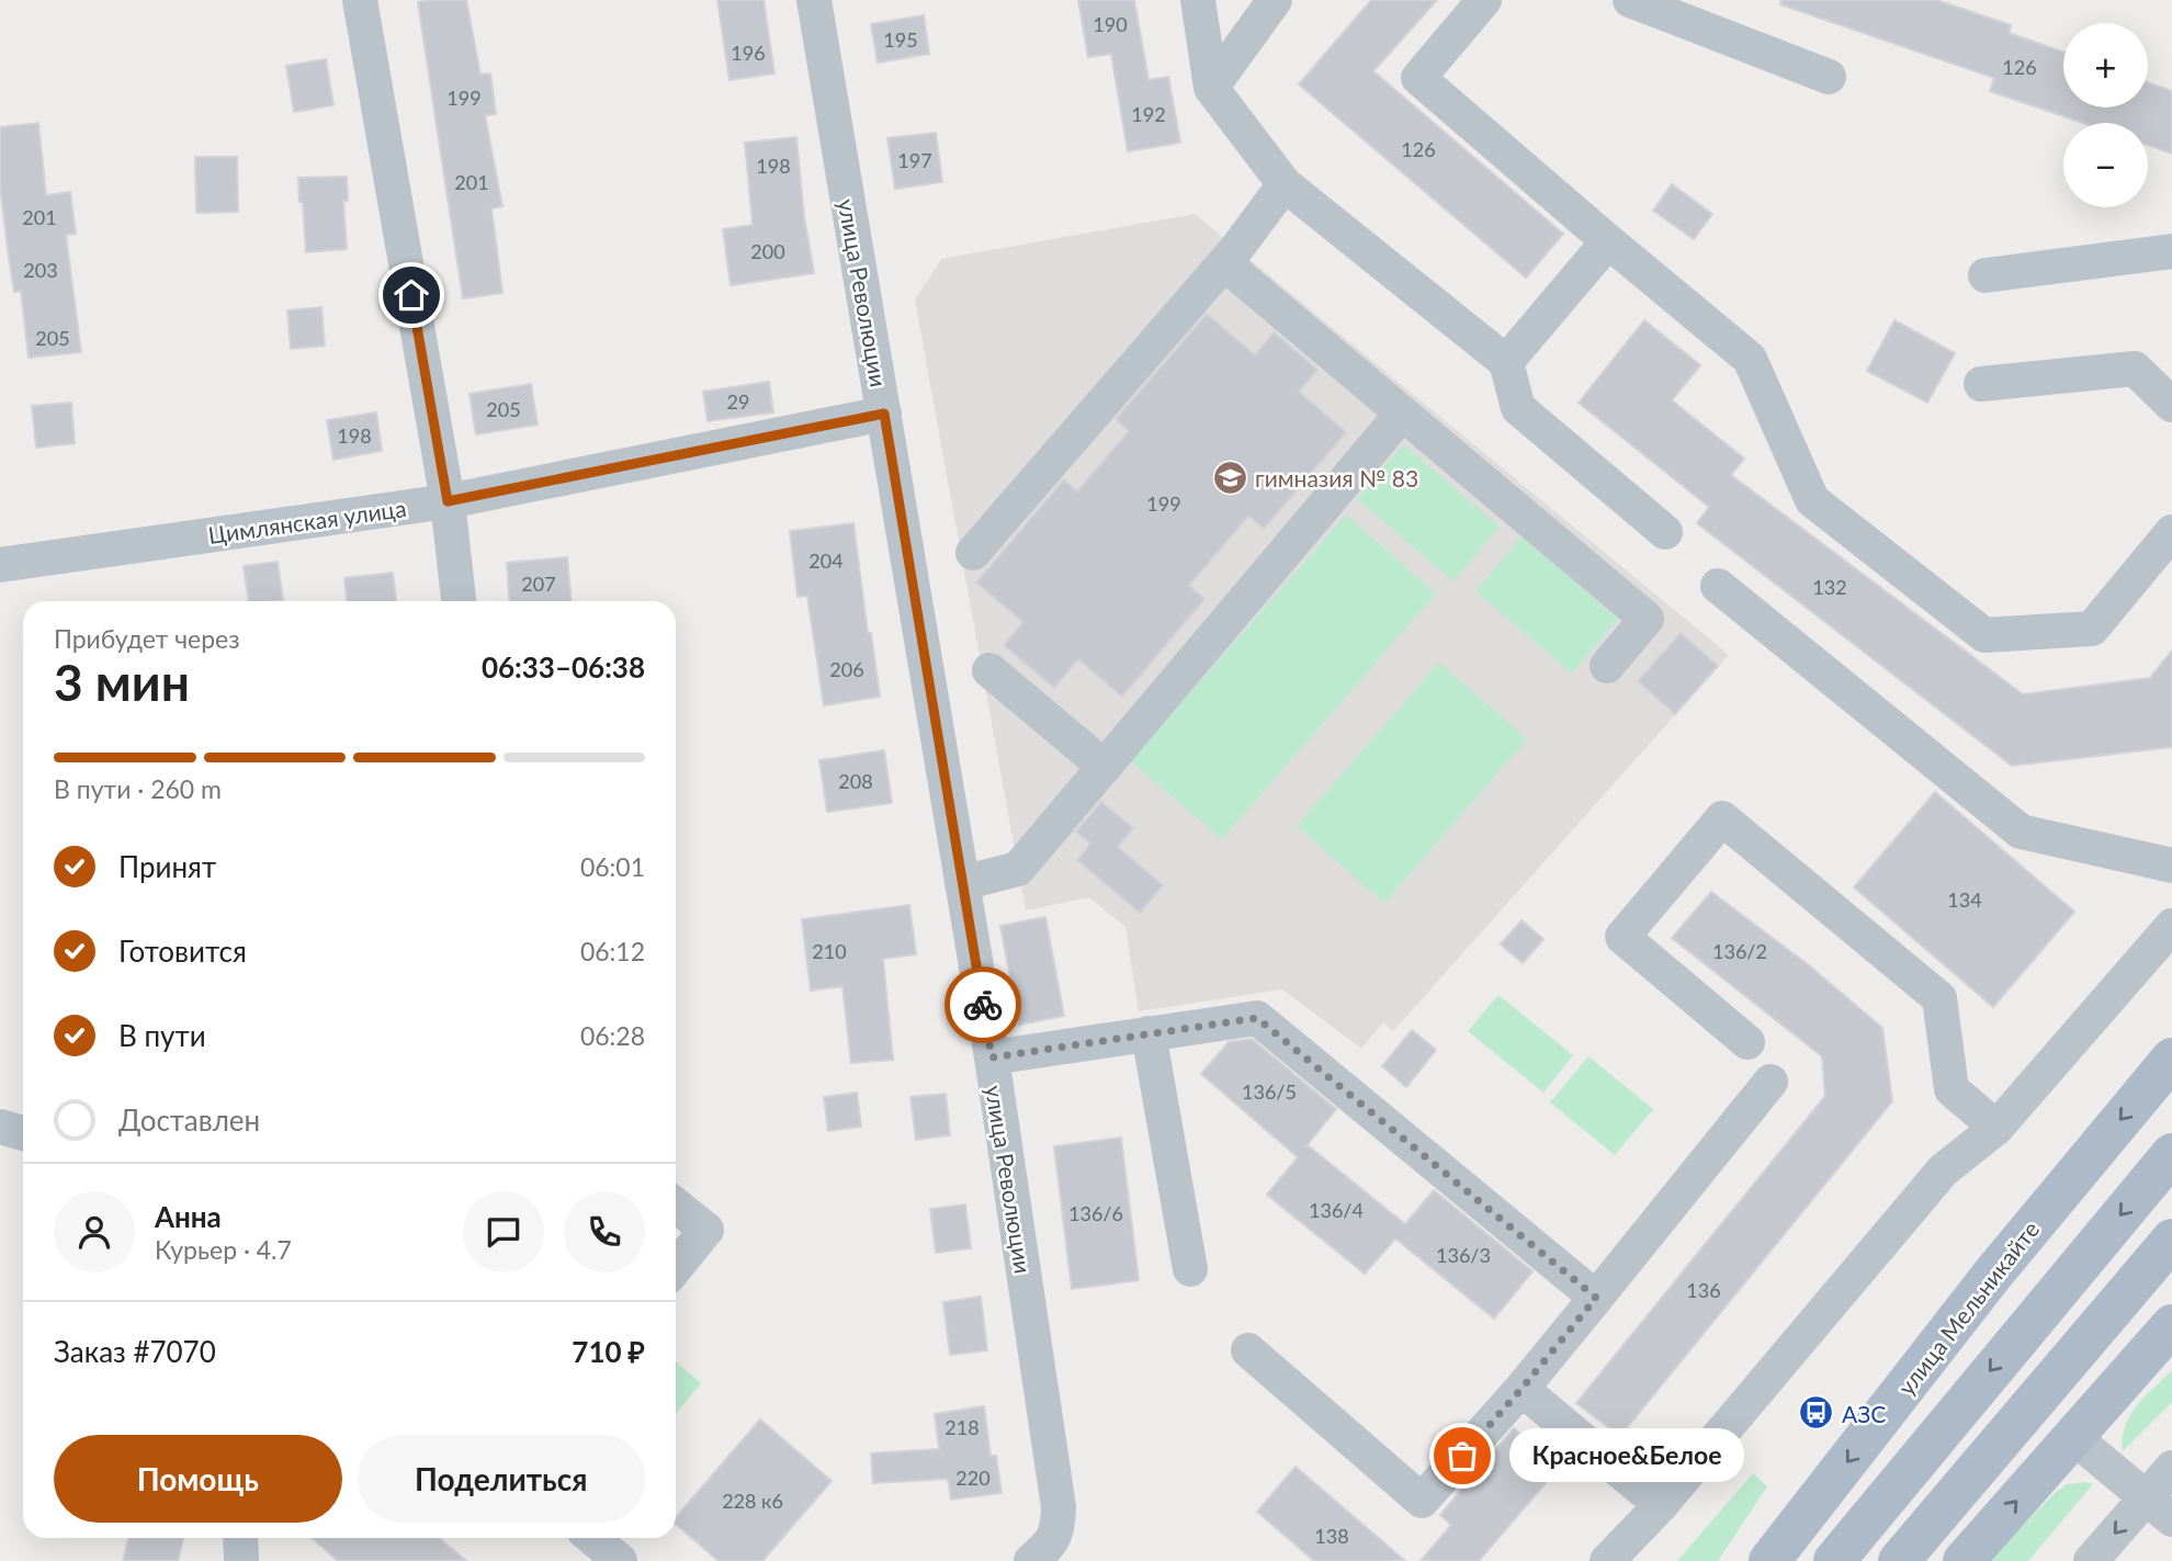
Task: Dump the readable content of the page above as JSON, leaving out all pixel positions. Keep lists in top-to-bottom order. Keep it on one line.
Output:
{"streets":{"main road":["улица Мельникайте"],"street":["улица Революции","Цимлянская улица"]},"crossings":[["улица Революции","Цимлянская улица"]],"places":{"school or university":["гимназия № 83"],"bus stop":["АЗС"],"other":["Красное&Белое"]},"house_numbers":["190","195","196","126","199","192","126","197","198","201","201","200","203","205","29","205","198","199","204","207","132","206","208","134","210","136/2","136/5","136/4","136/6","136/3","136","218","220","228 к6","138"],"page":{"map_buttons":["+","−"],"heading":["3 мин","Прибудет через","06:33–06:38"],"panel":["Анна","Курьер · 4.7","Заказ #7070","710 ₽"],"bar":"В пути · 260 m","list":[["Принят","06:01"],["Готовится","06:12"],["В пути","06:28"],"Доставлен"],"buttons":["Помощь","Поделиться"],"bubble":"Красное&Белое"}}
